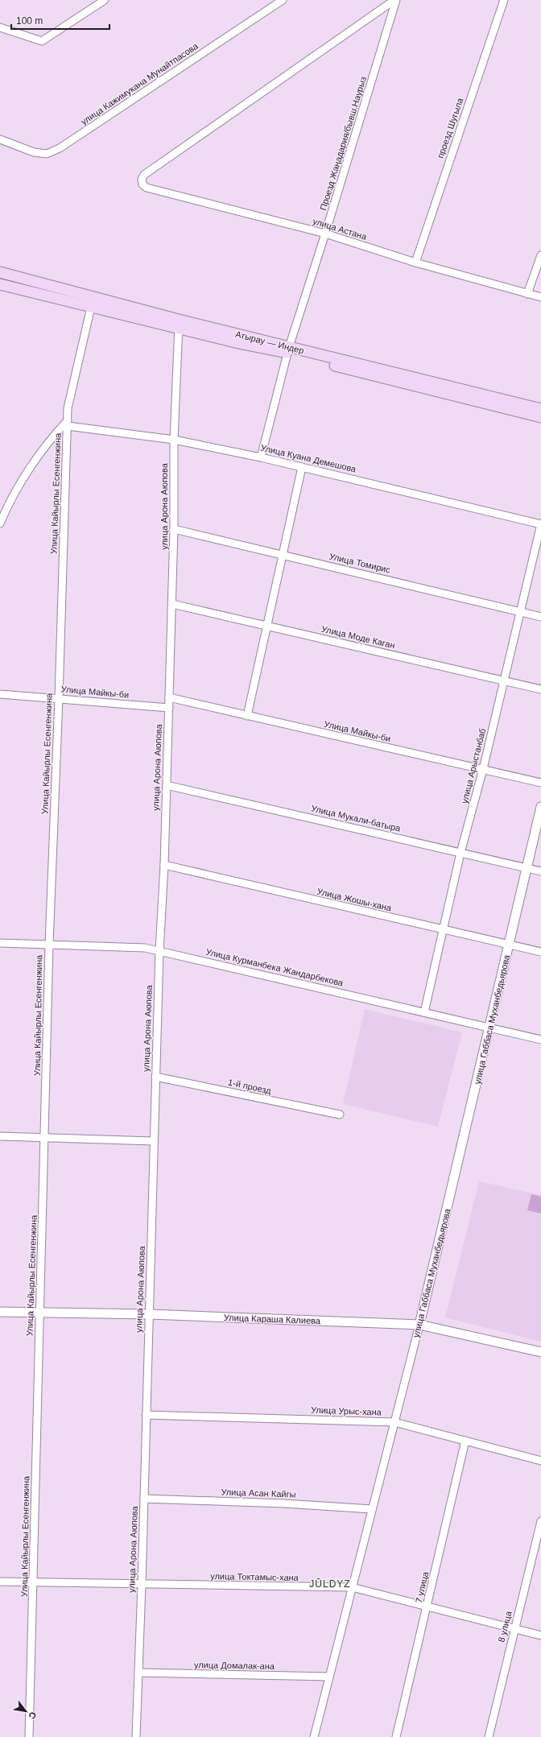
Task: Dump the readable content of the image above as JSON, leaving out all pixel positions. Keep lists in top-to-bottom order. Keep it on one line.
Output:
{"streets":{"main road":["Атырау — Индер"],"street":["улица Кажимукана Мунайтпасова","проезд Шугыла","Проезд Жаңадария/бывш.Наурыз","улица Астана","Улица Куана Демешова","Улица Кайырлы Есенгенжина","улица Арона Аюпова","Улица Томирис","Улица Моде Каган","Улица Майкы-би","улица Арыстанбаб","Улица Мукали-батыра","Улица Жошы-хана","Улица Курманбека Жандарбекова","улица Габбаса Муханбедьярова","1-й проезд","Улица Караша Калиева","Улица Урыс-хана","Улица Асан Кайгы","улица Токтамыс-хана","7 улица","8 улица","улица Домалак-ана"]},"crossings":[["проезд Шугыла","улица Астана"],["Проезд Жаңадария/бывш.Наурыз","улица Астана"],["Проезд Жаңадария/бывш.Наурыз","Атырау — Индер"],["Проезд Жаңадария/бывш.Наурыз","Улица Куана Демешова"],["Атырау — Индер","Улица Кайырлы Есенгенжина"],["Атырау — Индер","улица Арона Аюпова"],["Улица Куана Демешова","Улица Кайырлы Есенгенжина"],["Улица Куана Демешова","улица Арона Аюпова"],["Улица Куана Демешова","улица Арыстанбаб"],["Улица Кайырлы Есенгенжина","Улица Майкы-би"],["Улица Кайырлы Есенгенжина","Улица Курманбека Жандарбекова"],["Улица Кайырлы Есенгенжина","Улица Караша Калиева"],["Улица Кайырлы Есенгенжина","улица Токтамыс-хана"],["улица Арона Аюпова","Улица Томирис"],["улица Арона Аюпова","Улица Моде Каган"],["улица Арона Аюпова","Улица Майкы-би"],["улица Арона Аюпова","Улица Мукали-батыра"],["улица Арона Аюпова","Улица Жошы-хана"],["улица Арона Аюпова","Улица Курманбека Жандарбекова"],["улица Арона Аюпова","1-й проезд"],["улица Арона Аюпова","Улица Караша Калиева"],["улица Арона Аюпова","Улица Урыс-хана"],["улица Арона Аюпова","Улица Асан Кайгы"],["улица Арона Аюпова","улица Токтамыс-хана"],["улица Арона Аюпова","улица Домалак-ана"],["Улица Томирис","улица Арыстанбаб"],["Улица Моде Каган","улица Арыстанбаб"],["Улица Майкы-би","улица Арыстанбаб"],["улица Арыстанбаб","Улица Мукали-батыра"],["улица Арыстанбаб","Улица Жошы-хана"],["улица Арыстанбаб","Улица Курманбека Жандарбекова"],["Улица Мукали-батыра","улица Габбаса Муханбедьярова"],["Улица Жошы-хана","улица Габбаса Муханбедьярова"],["Улица Курманбека Жандарбекова","улица Габбаса Муханбедьярова"],["улица Габбаса Муханбедьярова","Улица Караша Калиева"],["улица Габбаса Муханбедьярова","Улица Урыс-хана"],["улица Габбаса Муханбедьярова","Улица Асан Кайгы"],["улица Габбаса Муханбедьярова","улица Токтамыс-хана"],["улица Габбаса Муханбедьярова","улица Домалак-ана"],["Улица Урыс-хана","7 улица"],["улица Токтамыс-хана","7 улица"],["улица Токтамыс-хана","8 улица"]],"districts":["JŪLDYZ"],"scale_bar":"100 m","north":"bottom right"}
